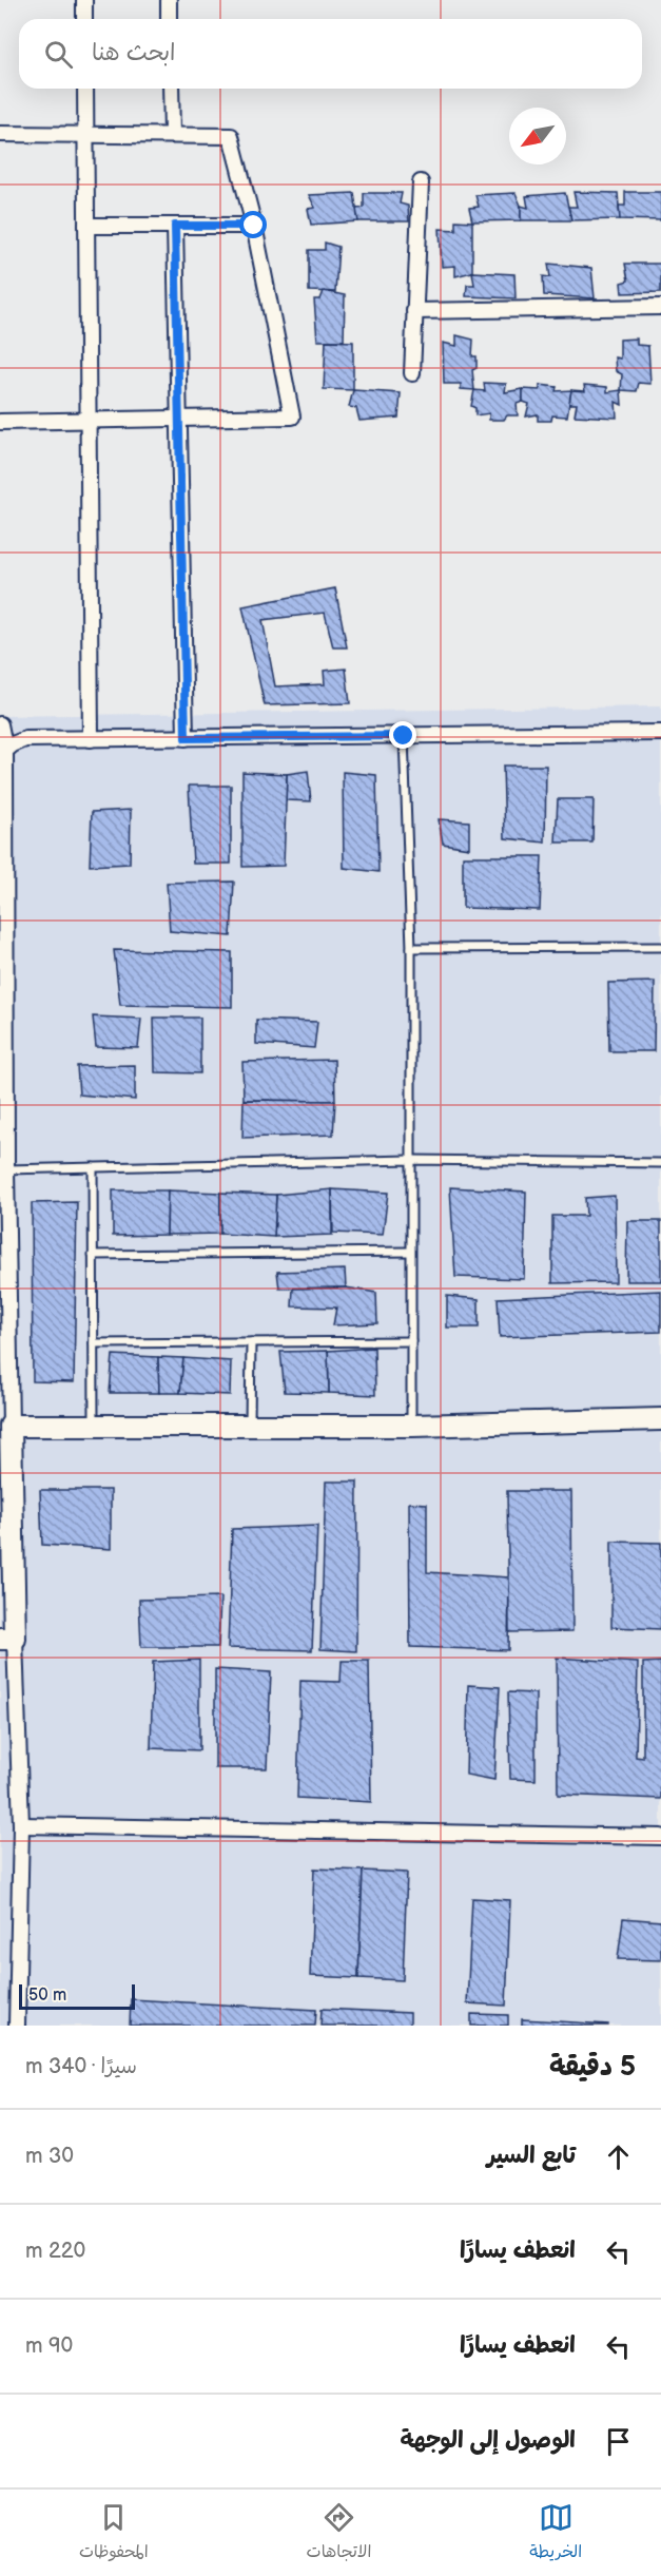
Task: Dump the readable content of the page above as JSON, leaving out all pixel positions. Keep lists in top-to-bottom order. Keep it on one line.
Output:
{"scale_bar":"50 m","north":"bottom left","page":{"search":"ابحث هنا","scale":"50 m","heading":["5 دقيقة","سيرًا · 340 m"],"list":[["تابع السير","30 m"],["انعطف يسارًا","220 m"],["انعطف يسارًا","90 m"],"الوصول إلى الوجهة"],"nav":["الخريطة","الاتجاهات","المحفوظات"]}}
